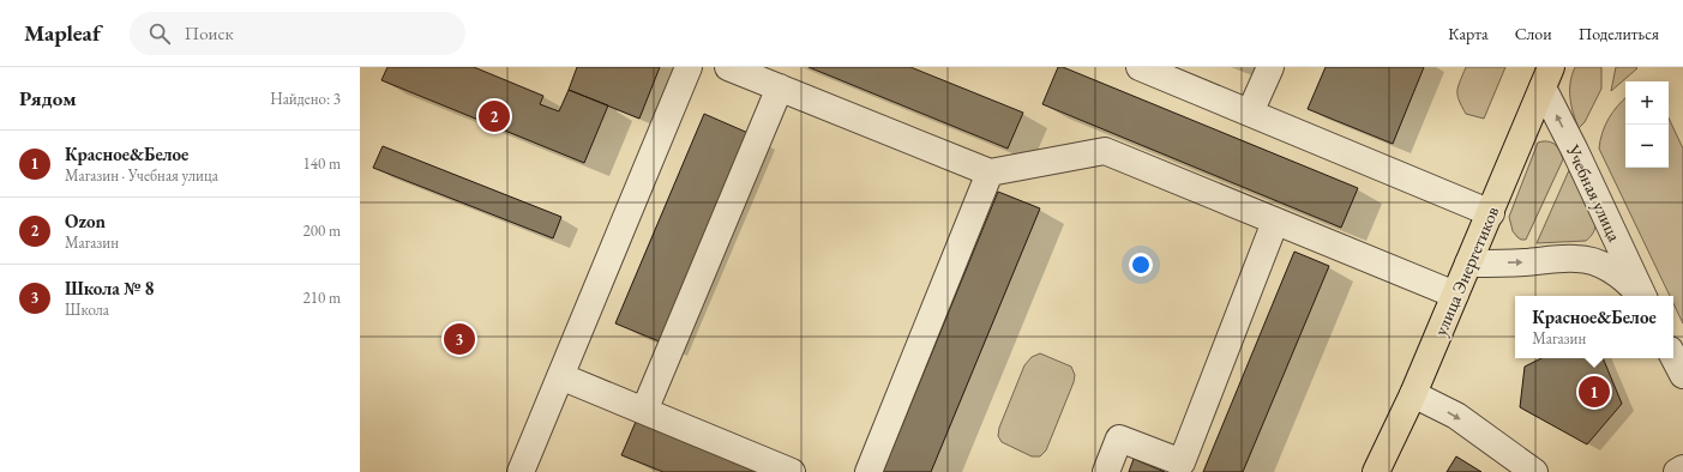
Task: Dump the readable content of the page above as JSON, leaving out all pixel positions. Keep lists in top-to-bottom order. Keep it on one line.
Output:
{"streets":{"main road":["улица Энергетиков"],"street":["Учебная улица"]},"crossings":[["Учебная улица","улица Энергетиков"]],"one_way":["Учебная улица"],"page":{"header":"Mapleaf","search":"Поиск","nav":["Карта","Слои","Поделиться"],"heading":["Рядом","Найдено: 3"],"map_buttons":["+","−"],"pins":["2","3","1"],"list":[{"mark":"1","name":"Красное&Белое","note":"Магазин · Учебная улица","value":"140 m"},{"mark":"2","name":"Ozon","note":"Магазин","value":"200 m"},{"mark":"3","name":"Школа № 8","note":"Школа","value":"210 m"}],"popup":["Красное&Белое","Магазин"]}}
